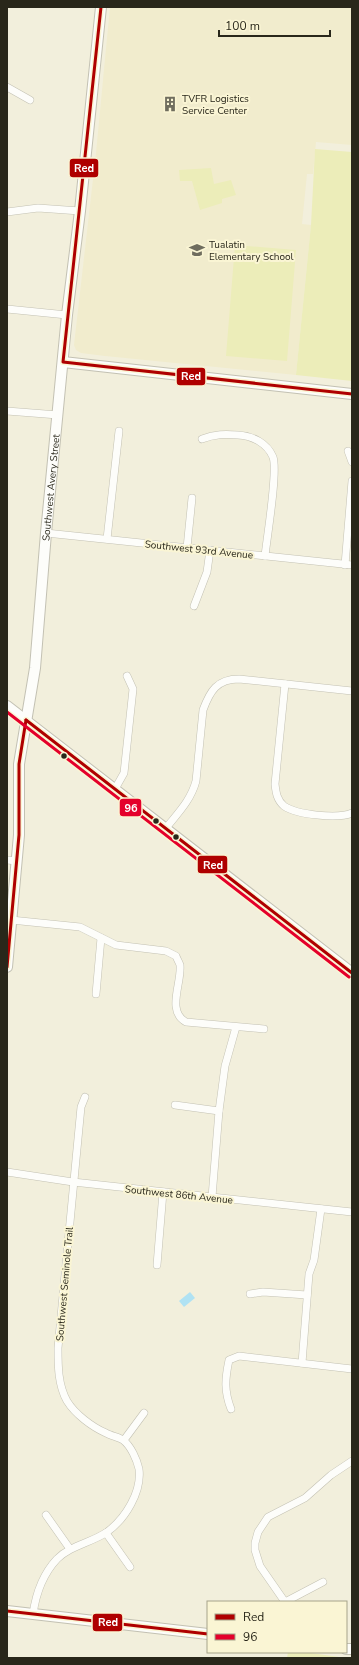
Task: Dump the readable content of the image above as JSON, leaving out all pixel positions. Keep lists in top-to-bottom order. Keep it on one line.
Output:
{"streets":{"main road":["Southwest Avery Street"],"street":["Southwest 93rd Avenue","Southwest 86th Avenue","Southwest Seminole Trail"]},"crossings":[["Southwest Avery Street","Southwest 93rd Avenue"],["Southwest 86th Avenue","Southwest Seminole Trail"]],"places":{"building":["TVFR Logistics Service Center"],"school or university":["Tualatin Elementary School"]},"lines":["transit line Red","transit line 96"],"legend":["Red","96"],"scale_bar":"100 m"}
